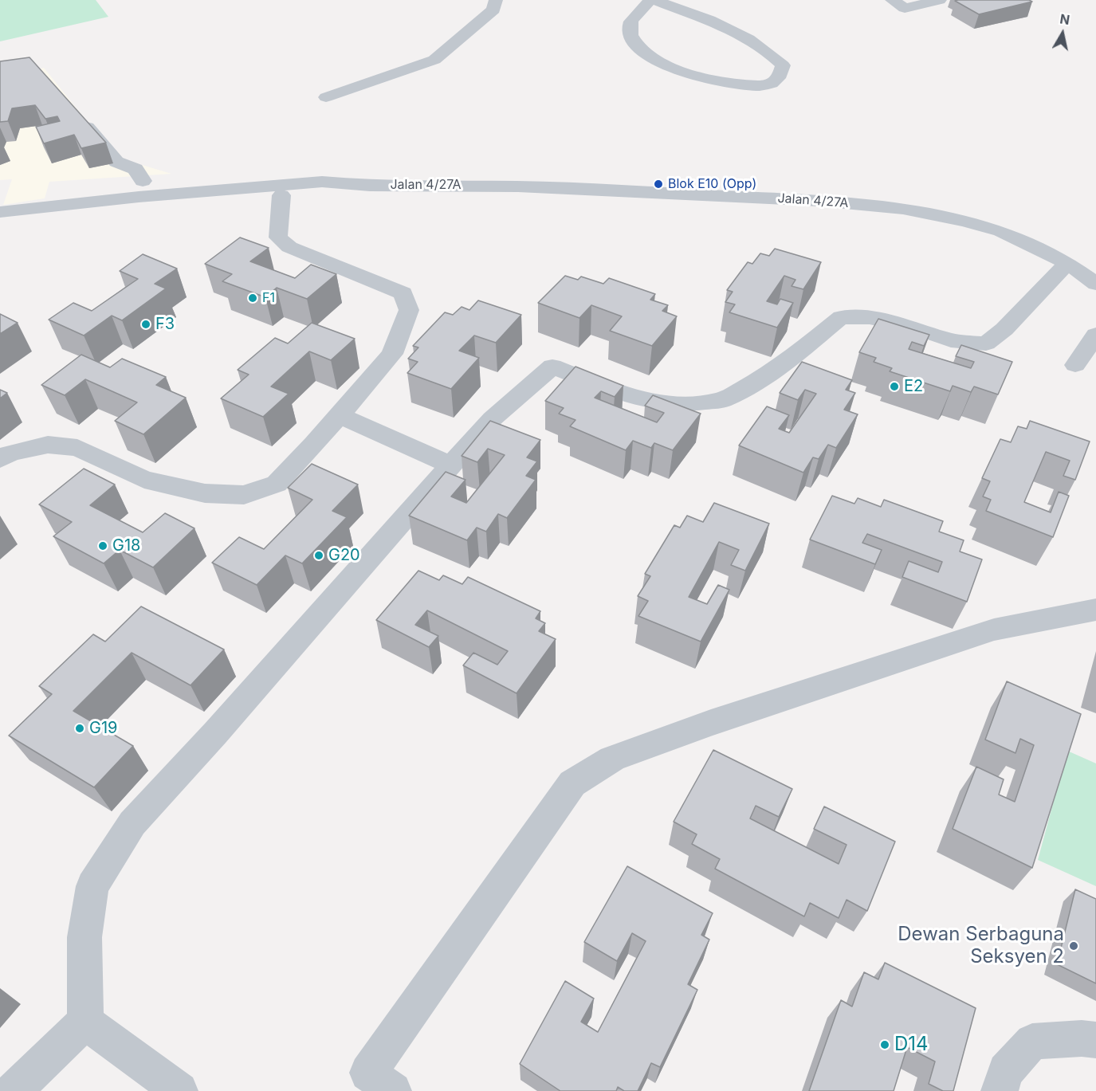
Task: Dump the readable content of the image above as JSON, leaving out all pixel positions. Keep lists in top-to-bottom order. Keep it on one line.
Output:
{"streets":{"street":["Jalan 4/27A"]},"places":["Blok E10 (Opp)","F1","F3","E2","G18","G20","G19","Dewan Serbaguna Seksyen 2","D14"],"north":"top"}
